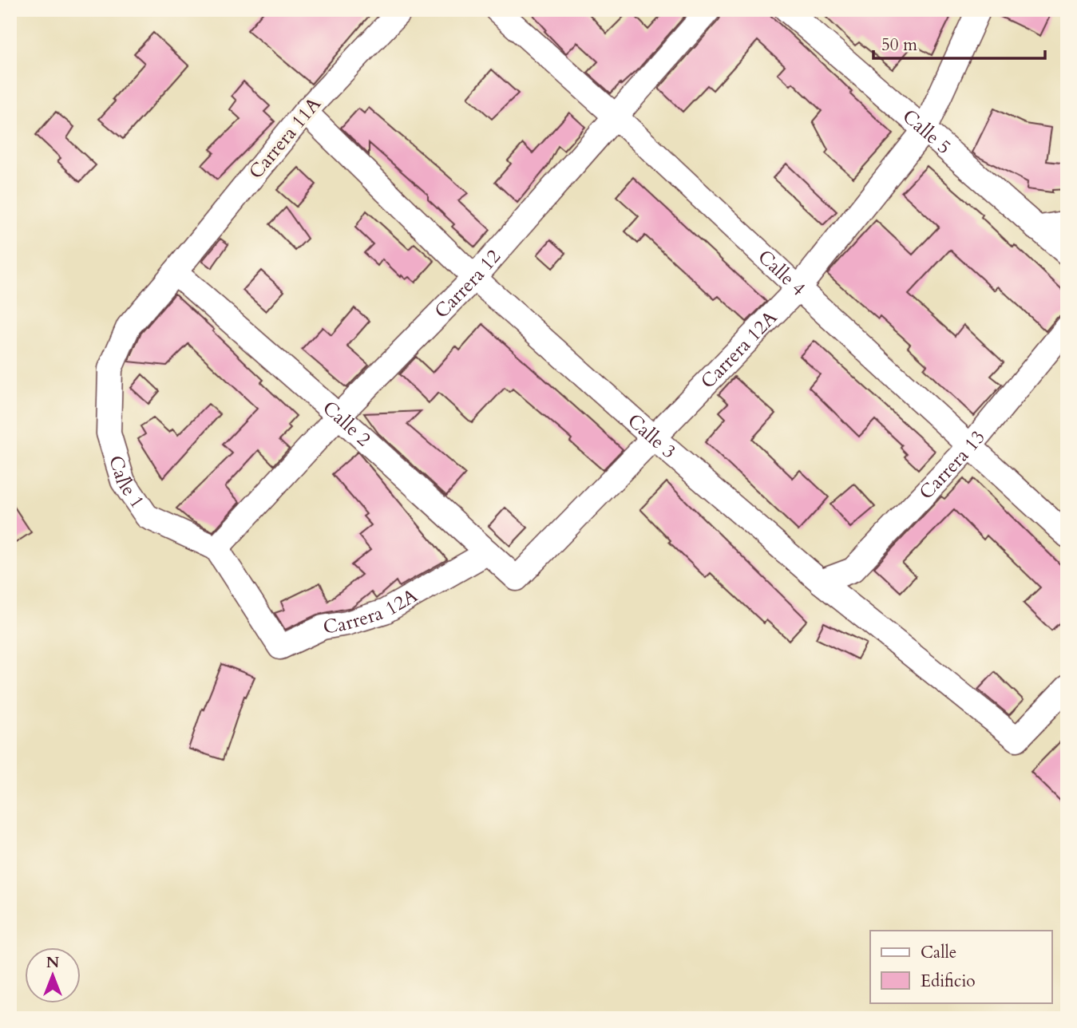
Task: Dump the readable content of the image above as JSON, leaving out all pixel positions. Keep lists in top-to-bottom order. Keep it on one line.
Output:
{"streets":{"street":["Calle 5","Carrera 11A","Calle 4","Carrera 12","Carrera 12A","Calle 2","Calle 3","Carrera 13","Calle 1"]},"crossings":[["Calle 5","Carrera 12A"],["Carrera 11A","Calle 2"],["Carrera 11A","Calle 3"],["Carrera 11A","Calle 1"],["Calle 4","Carrera 12"],["Calle 4","Carrera 12A"],["Calle 4","Carrera 13"],["Carrera 12","Carrera 12A"],["Carrera 12","Calle 2"],["Carrera 12","Calle 3"],["Carrera 12","Calle 1"],["Carrera 12A","Calle 2"],["Carrera 12A","Calle 3"],["Carrera 12A","Calle 1"],["Calle 2","Calle 1"],["Calle 3","Carrera 13"]],"legend":["Calle","Edificio"],"scale_bar":"50 m","north":"top"}
